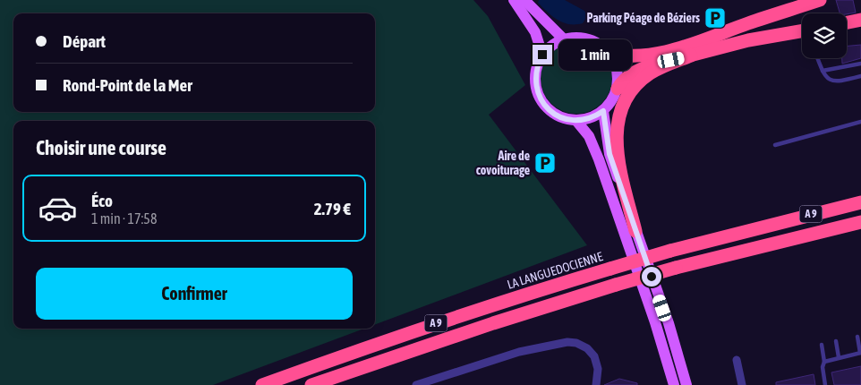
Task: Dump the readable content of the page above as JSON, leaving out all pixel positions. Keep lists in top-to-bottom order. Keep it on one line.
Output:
{"streets":{"highway":["A 9","LA LANGUEDOCIENNE"]},"places":{"parking":["Parking Péage de Béziers","Aire de covoiturage"]},"page":{"banner":["Départ","Rond-Point de la Mer"],"bubble":"1 min","heading":"Choisir une course","list":[{"name":"Éco","note":"1 min · 17:58","value":"2.79 €"}],"buttons":"Confirmer"}}
